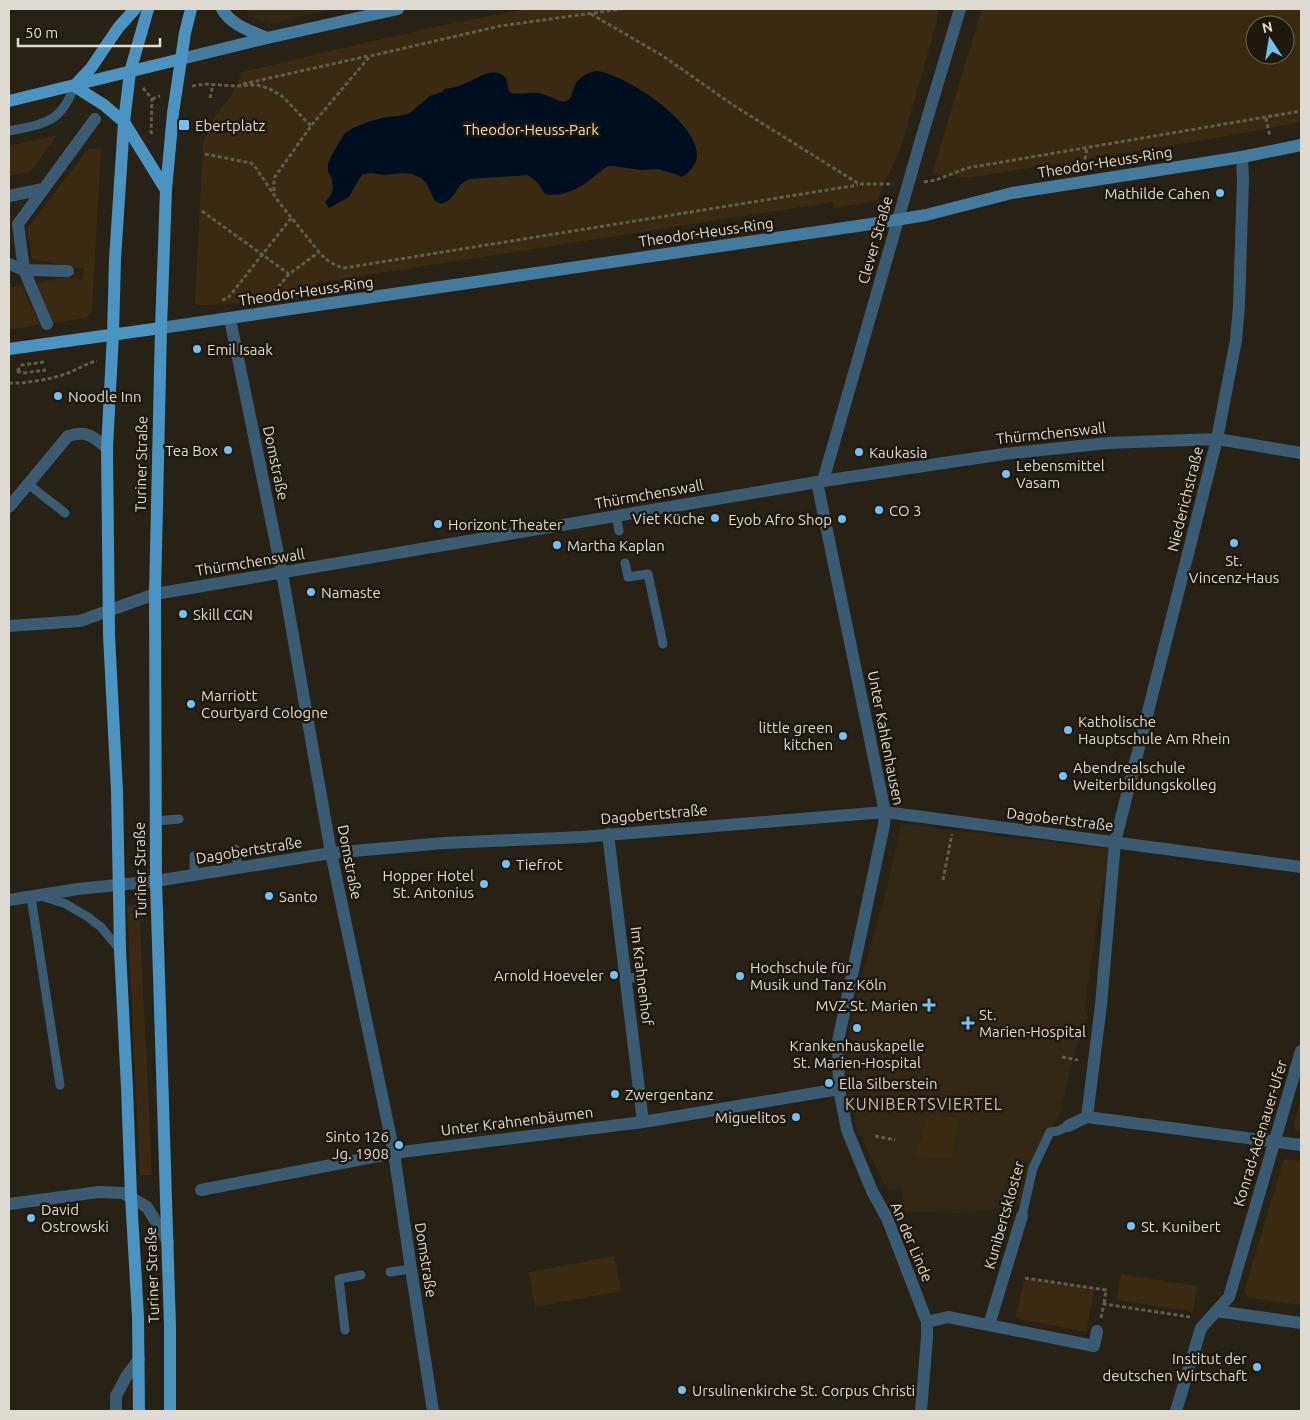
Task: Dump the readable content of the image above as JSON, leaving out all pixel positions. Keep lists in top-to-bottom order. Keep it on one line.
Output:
{"streets":{"main road":["Theodor-Heuss-Ring","Turiner Straße"],"street":["Clever Straße","Thürmchenswall","Domstraße","Niederichstraße","Unter Kahlenhausen","Dagobertstraße","Im Krahnenhof","Unter Krahnenbäumen","Konrad-Adenauer-Ufer","Kunibertskloster","An der Linde"]},"crossings":[["Theodor-Heuss-Ring","Clever Straße"],["Theodor-Heuss-Ring","Domstraße"],["Theodor-Heuss-Ring","Turiner Straße"],["Theodor-Heuss-Ring","Niederichstraße"],["Clever Straße","Thürmchenswall"],["Clever Straße","Unter Kahlenhausen"],["Thürmchenswall","Domstraße"],["Thürmchenswall","Turiner Straße"],["Thürmchenswall","Niederichstraße"],["Thürmchenswall","Unter Kahlenhausen"],["Domstraße","Dagobertstraße"],["Domstraße","Unter Krahnenbäumen"],["Turiner Straße","Dagobertstraße"],["Niederichstraße","Dagobertstraße"],["Unter Kahlenhausen","Dagobertstraße"],["Unter Kahlenhausen","Unter Krahnenbäumen"],["Unter Kahlenhausen","An der Linde"],["Dagobertstraße","Im Krahnenhof"],["Im Krahnenhof","Unter Krahnenbäumen"],["Unter Krahnenbäumen","An der Linde"]],"districts":["KUNIBERTSVIERTEL"],"parks":["Theodor-Heuss-Park"],"places":{"transit":["Ebertplatz"],"other":["Mathilde Cahen","Emil Isaak","Noodle Inn","Tea Box","Kaukasia","Lebensmittel Vasam","CO 3","Viet Küche","Eyob Afro Shop","Horizont Theater","St. Vincenz-Haus","Martha Kaplan","Namaste","Skill CGN","Marriott Courtyard Cologne","Katholische Hauptschule Am Rhein","little green kitchen","Abendrealschule Weiterbildungskolleg","Tiefrot","Hopper Hotel St. Antonius","Santo","Arnold Hoeveler","Hochschule für Musik und Tanz Köln","Krankenhauskapelle St. Marien-Hospital","Ella Silberstein","Zwergentanz","Miguelitos","Sinto 126 Jg. 1908","David Ostrowski","St. Kunibert","Institut der deutschen Wirtschaft","Ursulinenkirche St. Corpus Christi"],"health":["MVZ St. Marien","St. Marien-Hospital"]},"scale_bar":"50 m","north":"top"}
